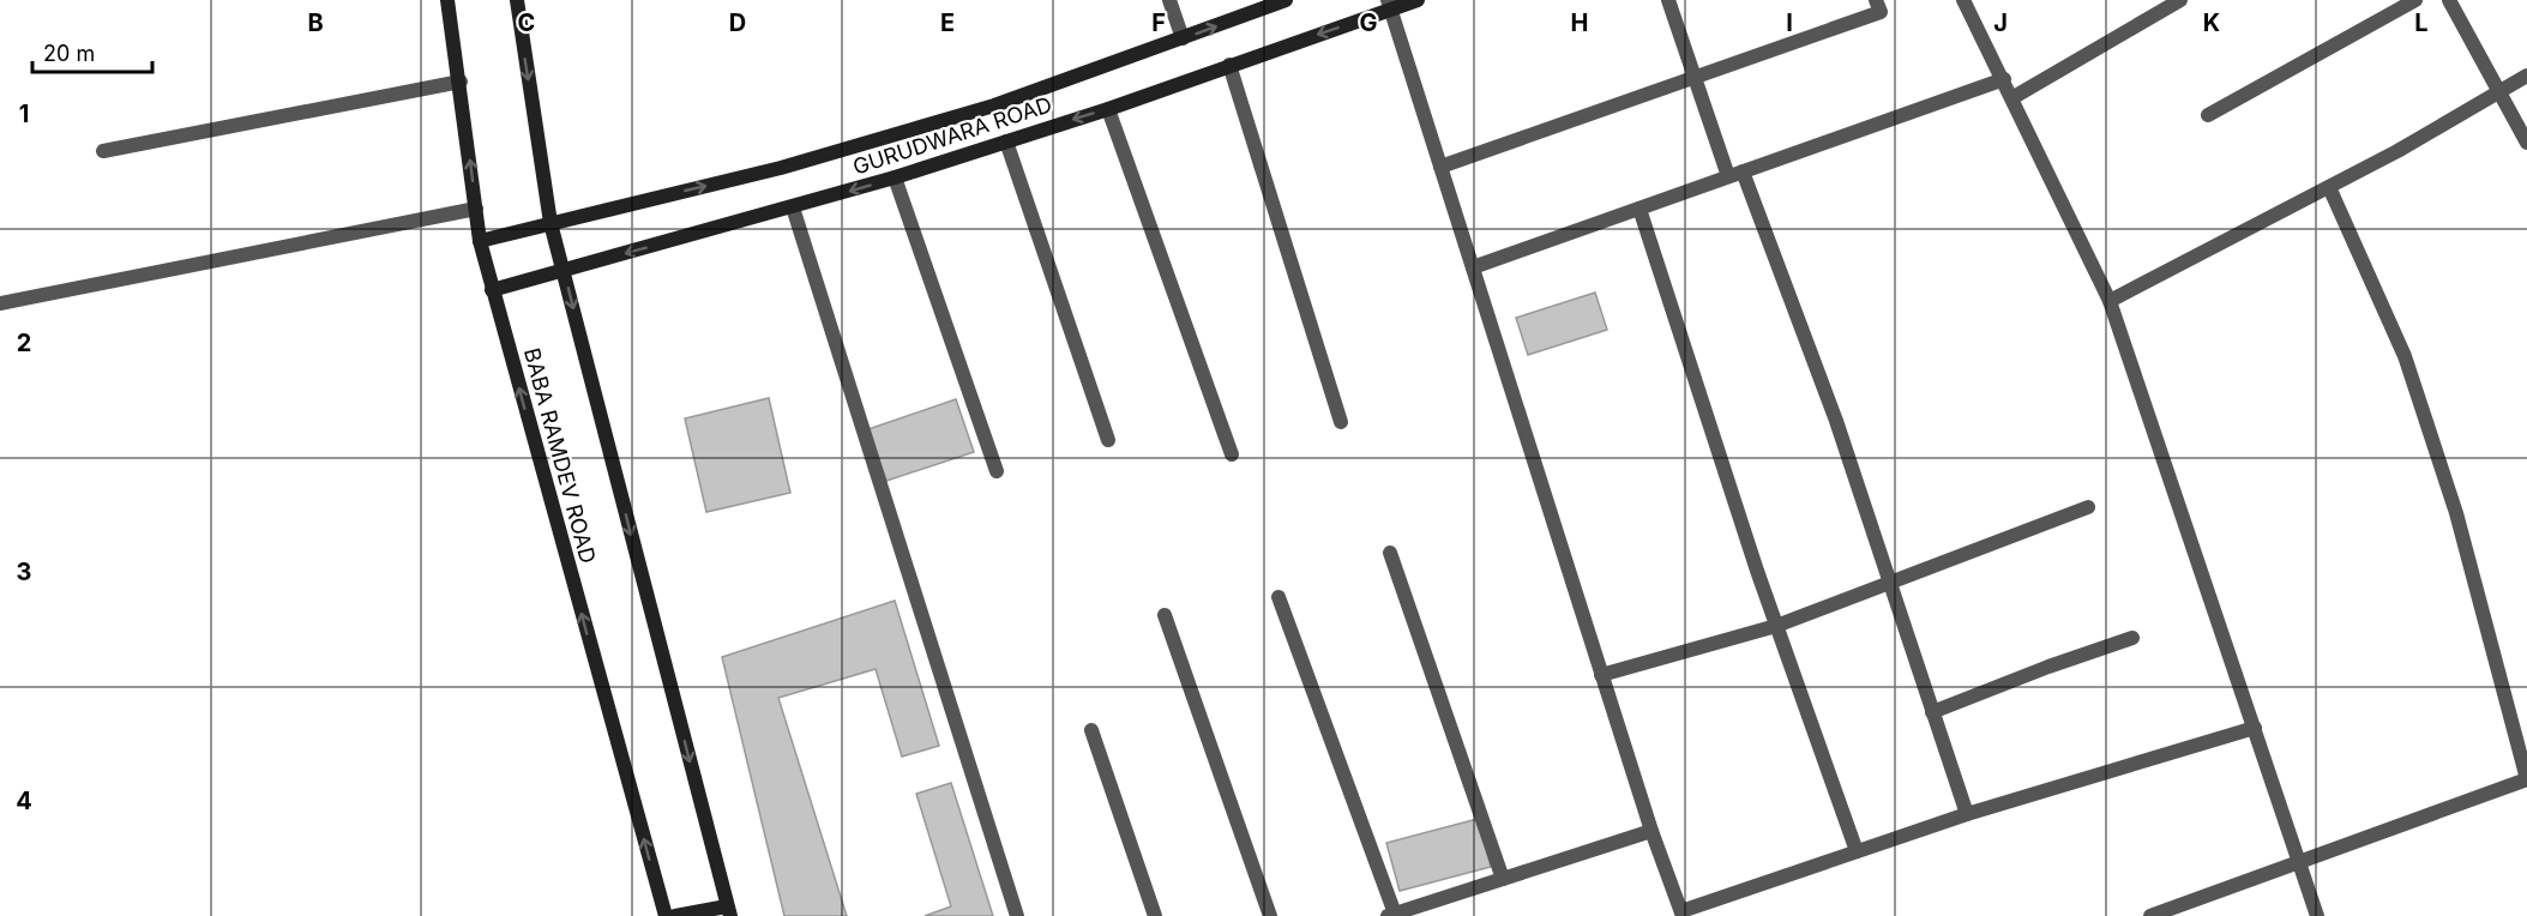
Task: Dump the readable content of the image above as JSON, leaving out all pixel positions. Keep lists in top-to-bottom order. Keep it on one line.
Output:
{"streets":{"street":["GURUDWARA ROAD","BABA RAMDEV ROAD"]},"crossings":[["GURUDWARA ROAD","BABA RAMDEV ROAD"]],"scale_bar":"20 m","grid":{"columns":["B","C","D","E","F","G","H","I","J","K","L"],"rows":["1","2","3","4"]}}
